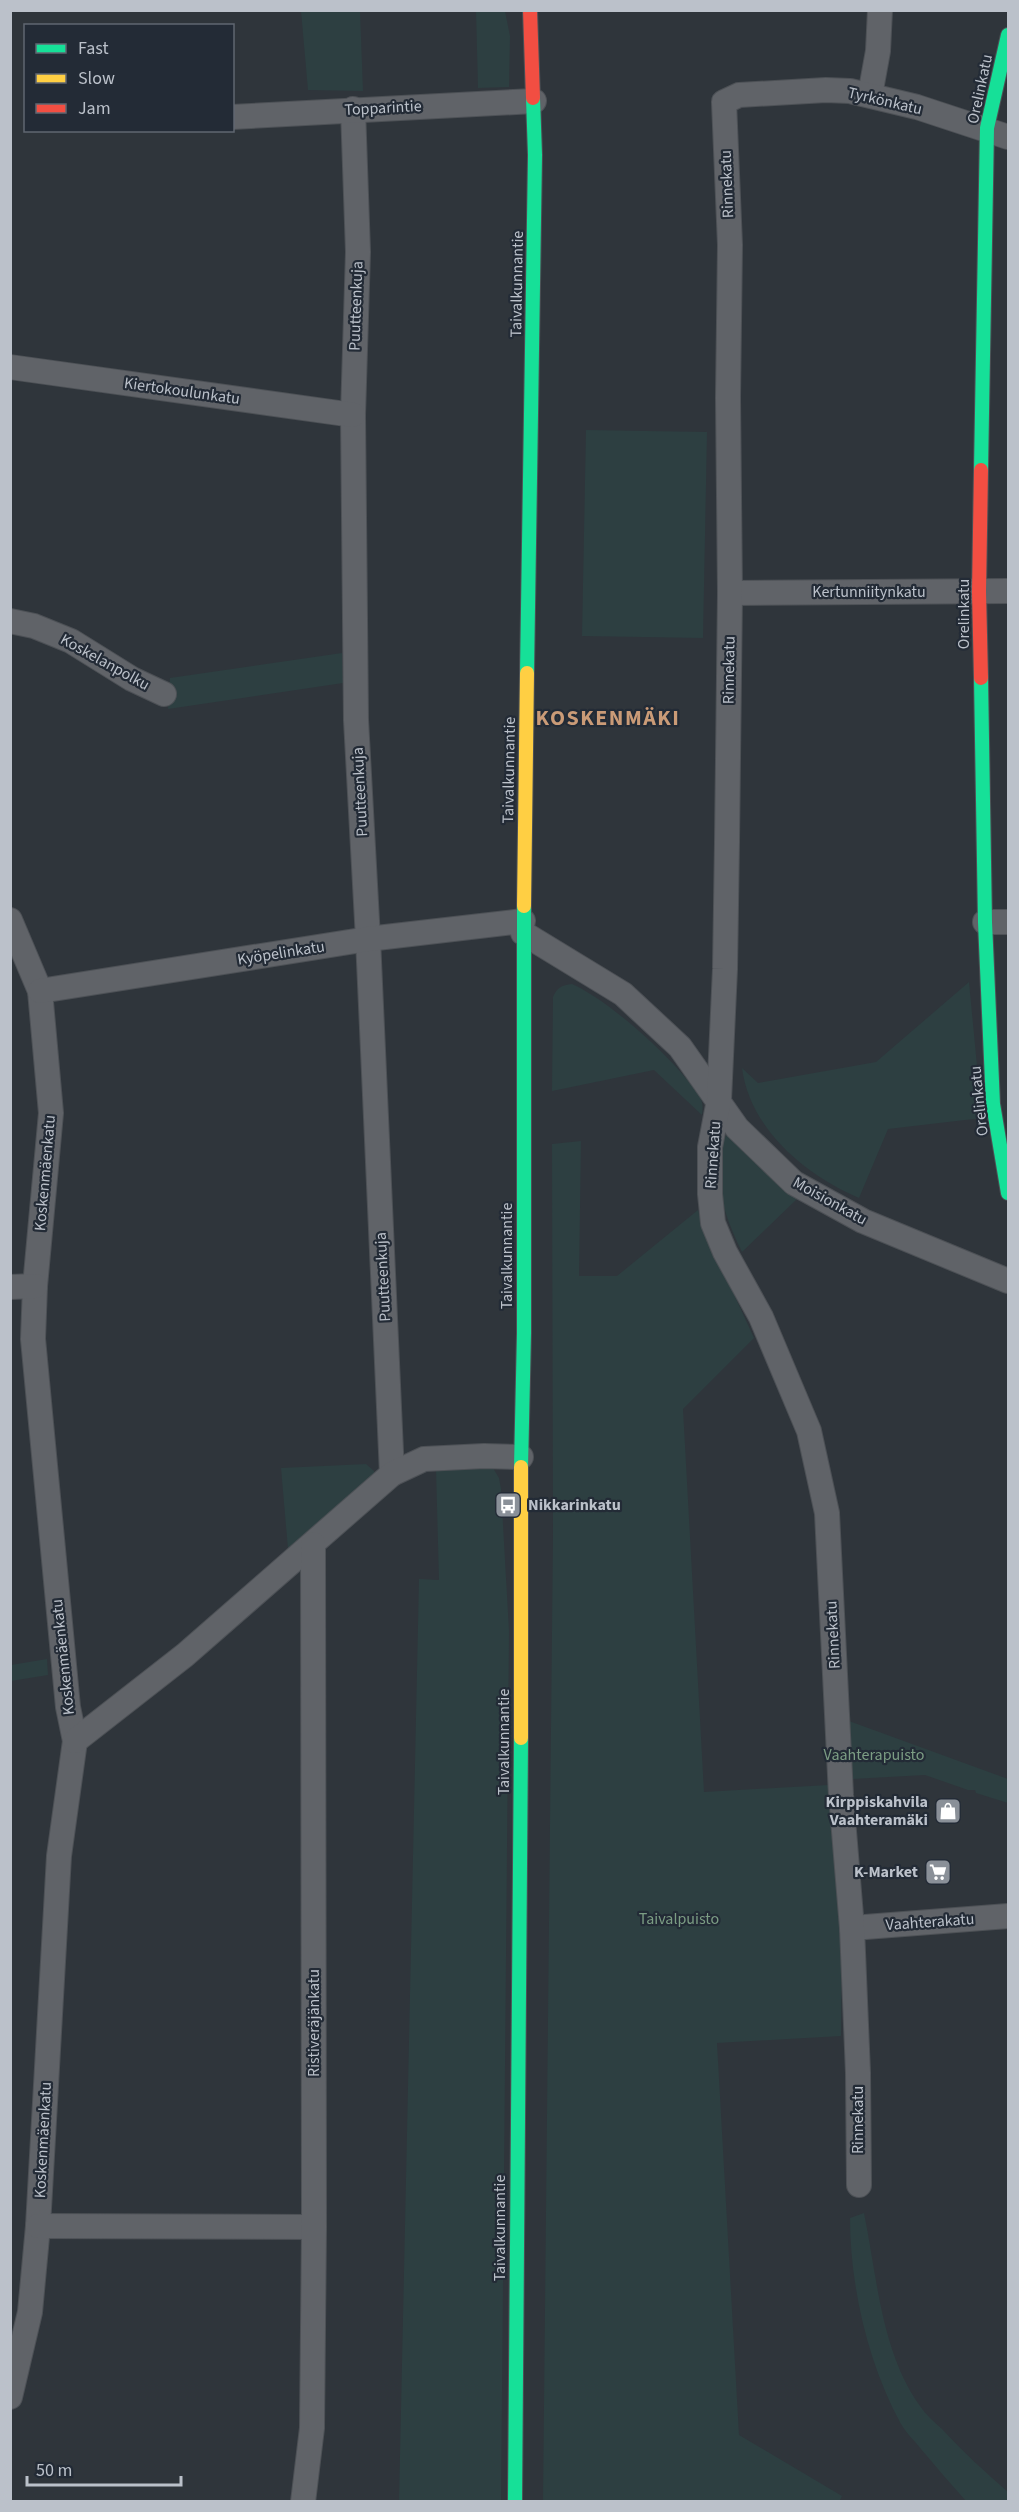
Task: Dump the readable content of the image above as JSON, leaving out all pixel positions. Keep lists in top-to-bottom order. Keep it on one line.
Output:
{"streets":{"main road":["Orelinkatu","Taivalkunnantie"],"street":["Tyrkönkatu","Topparintie","Rinnekatu","Puutteenkuja","Kiertokoulunkatu","Kertunniitynkatu","Koskelanpolku","Kyöpelinkatu","Koskenmäenkatu","Moisionkatu","Vaahterakatu","Ristiveräjänkatu"]},"crossings":[["Orelinkatu","Tyrkönkatu"],["Orelinkatu","Kertunniitynkatu"],["Tyrkönkatu","Rinnekatu"],["Topparintie","Taivalkunnantie"],["Topparintie","Puutteenkuja"],["Rinnekatu","Kertunniitynkatu"],["Rinnekatu","Moisionkatu"],["Rinnekatu","Vaahterakatu"],["Taivalkunnantie","Kyöpelinkatu"],["Taivalkunnantie","Moisionkatu"],["Puutteenkuja","Kiertokoulunkatu"],["Puutteenkuja","Kyöpelinkatu"],["Kyöpelinkatu","Koskenmäenkatu"],["Kyöpelinkatu","Moisionkatu"]],"districts":["KOSKENMÄKI"],"parks":["Vaahterapuisto","Taivalpuisto"],"places":{"bus stop":["Nikkarinkatu"],"shop":["Kirppiskahvila Vaahteramäki"],"supermarket":["K-Market"]},"legend":["Fast","Slow","Jam"],"scale_bar":"50 m"}
